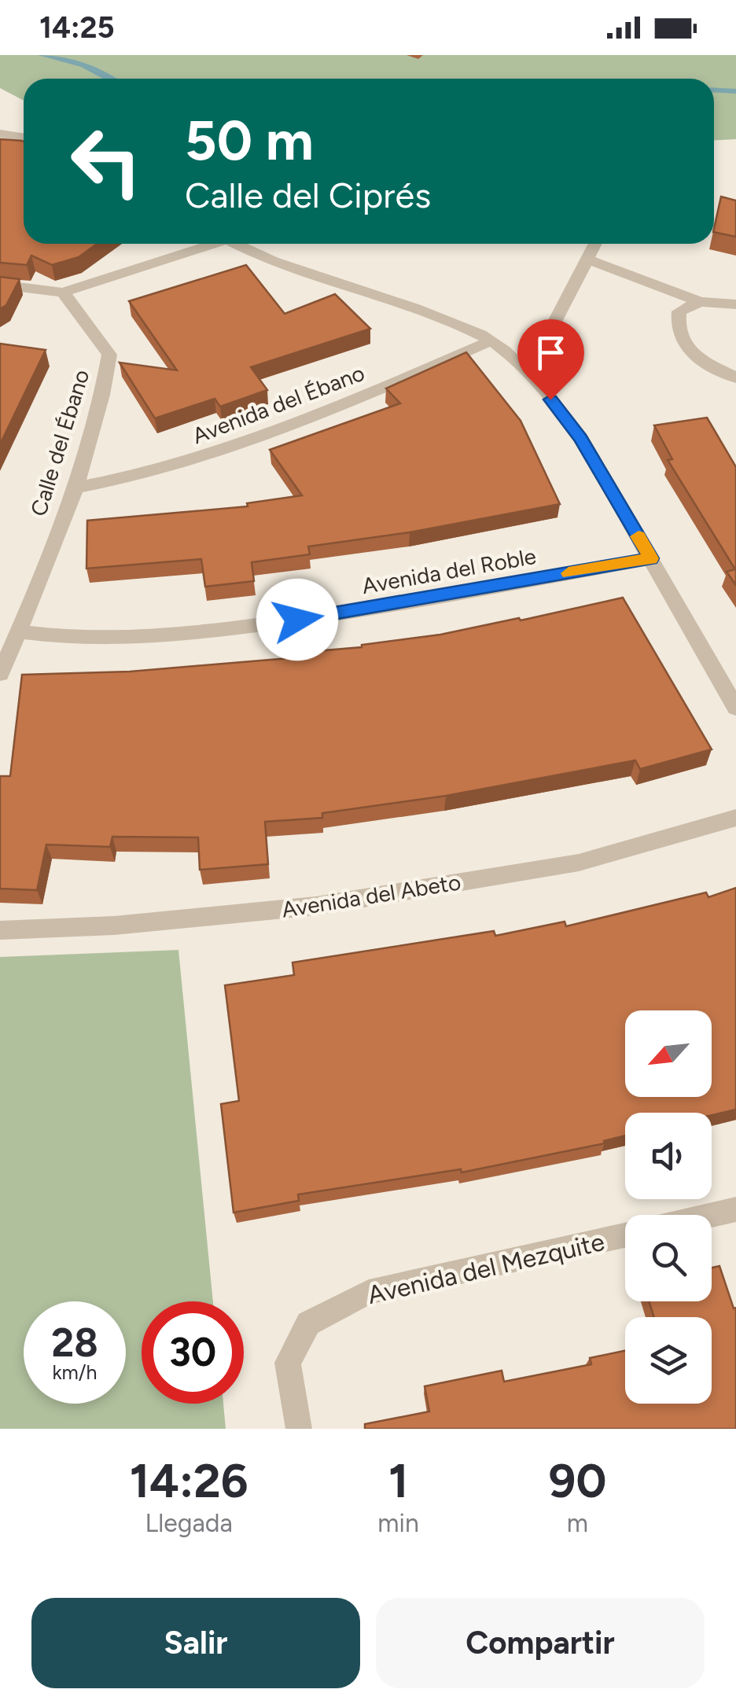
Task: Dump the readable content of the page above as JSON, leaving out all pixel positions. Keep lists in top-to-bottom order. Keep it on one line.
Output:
{"streets":{"street":["Avenida del Ébano","Calle del Ébano","Avenida del Roble","Avenida del Abeto","Avenida del Mezquite"]},"crossings":[["Avenida del Ébano","Calle del Ébano"],["Calle del Ébano","Avenida del Roble"]],"north":"bottom left","page":{"status":"14:25","turn":["50 m","Calle del Ciprés"],"speed":"28 km/h","limit":"30","eta":["14:26","Llegada","1","min","90","m"],"buttons":["Salir","Compartir"]}}
